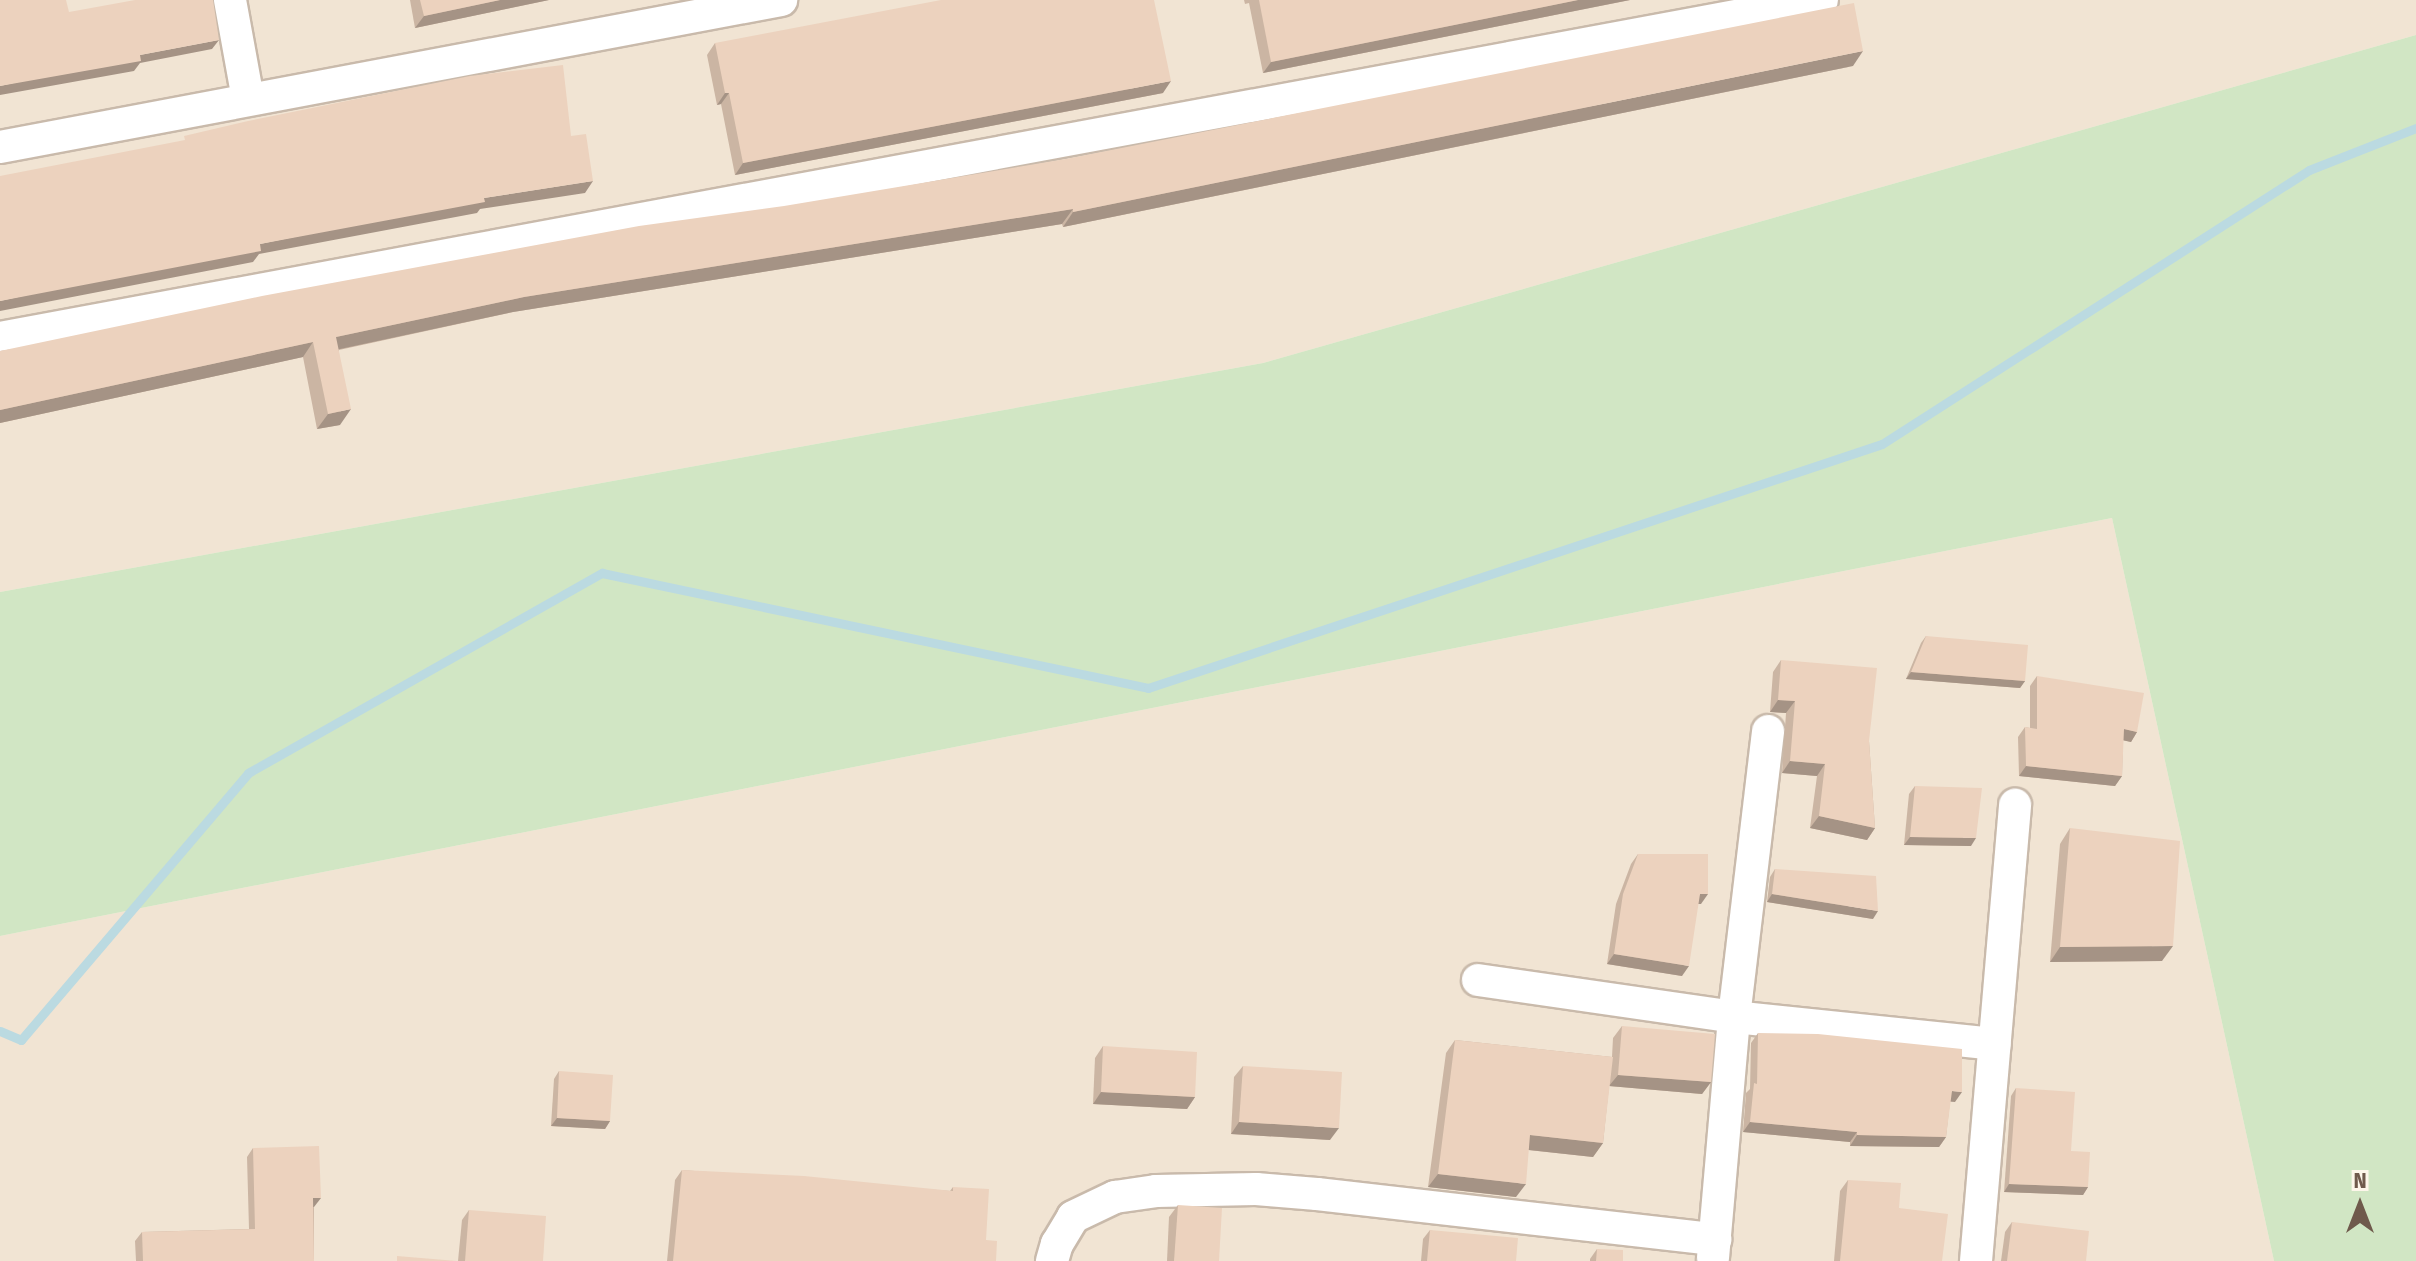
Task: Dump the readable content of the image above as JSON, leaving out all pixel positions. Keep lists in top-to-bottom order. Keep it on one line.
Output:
{"north":"top"}
